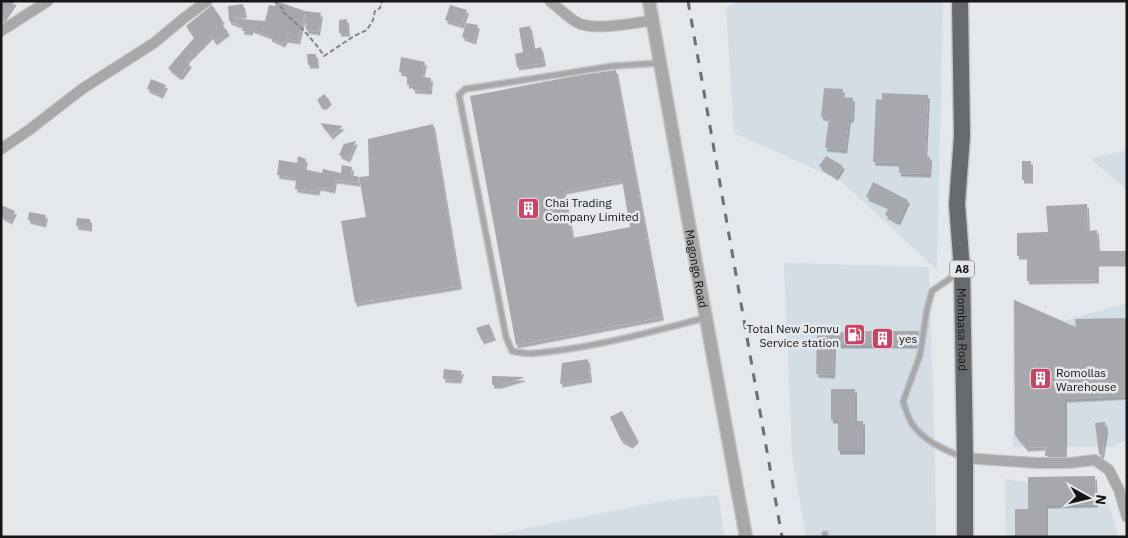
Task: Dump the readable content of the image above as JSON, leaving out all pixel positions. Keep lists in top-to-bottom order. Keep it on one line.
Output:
{"streets":{"highway":["A8","Mombasa Road"],"street":["Magongo Road"]},"places":{"building":["Chai Trading Company Limited","yes","Romollas Warehouse"],"fuel station":["Total New Jomvu Service station"]},"north":"right"}
